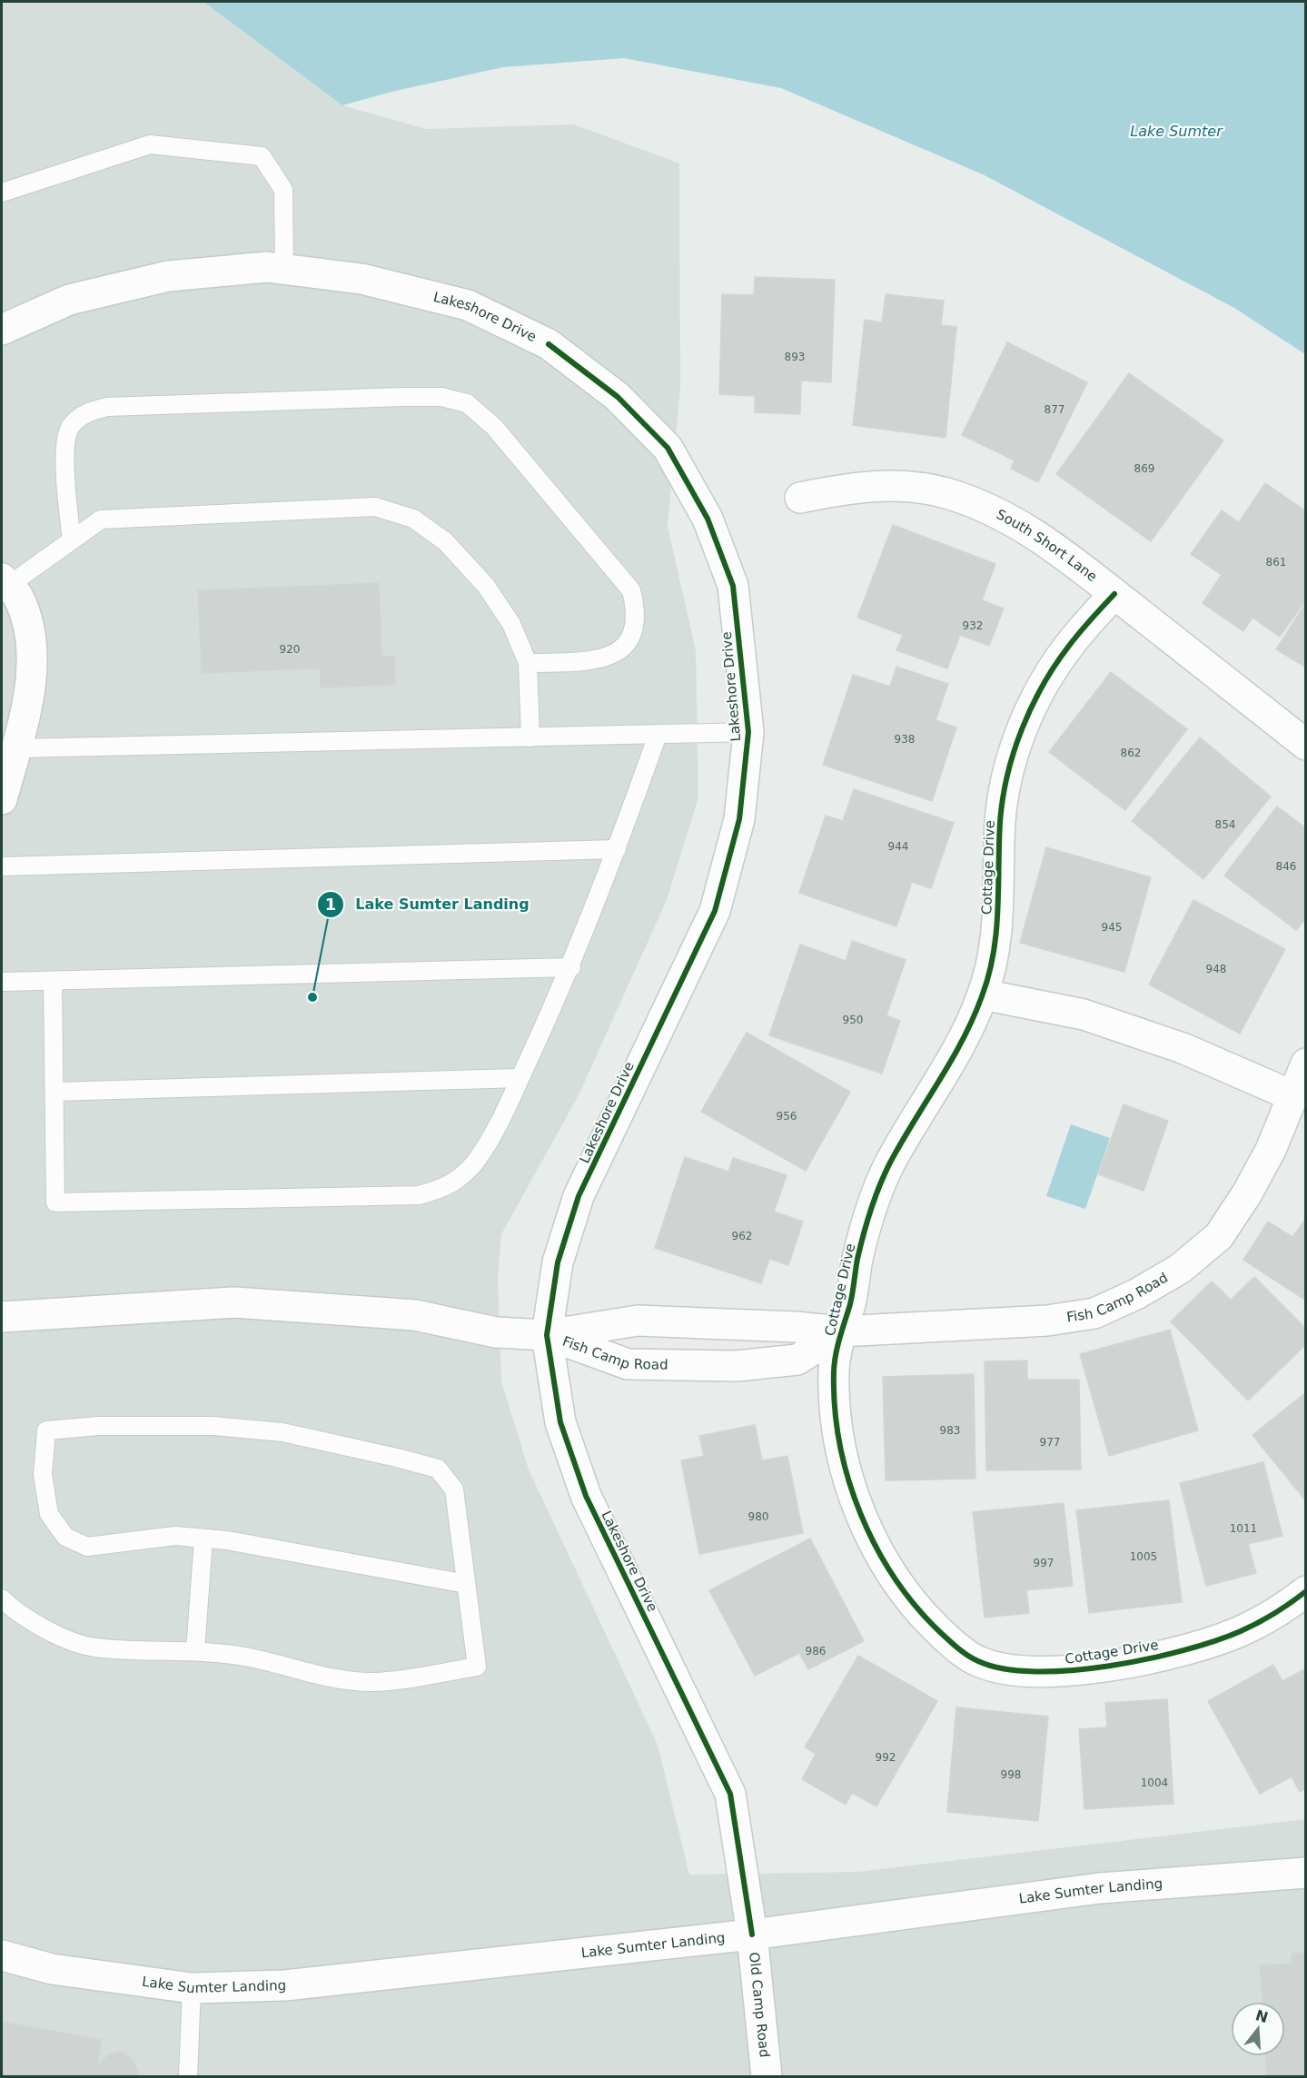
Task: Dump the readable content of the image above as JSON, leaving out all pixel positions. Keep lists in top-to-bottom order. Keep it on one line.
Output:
{"streets":{"street":["Lakeshore Drive","South Short Lane","Cottage Drive","Fish Camp Road","Lake Sumter Landing","Old Camp Road"]},"crossings":[["Lakeshore Drive","Fish Camp Road"],["Lakeshore Drive","Lake Sumter Landing"],["Lakeshore Drive","Old Camp Road"],["South Short Lane","Cottage Drive"],["Cottage Drive","Fish Camp Road"],["Lake Sumter Landing","Old Camp Road"]],"water":["Lake Sumter"],"places":["Lake Sumter Landing"],"house_numbers":["893","877","869","861","932","920","938","862","854","944","846","945","948","950","956","962","983","977","980","1011","1005","997","986","992","998","1004"],"north":"top"}
